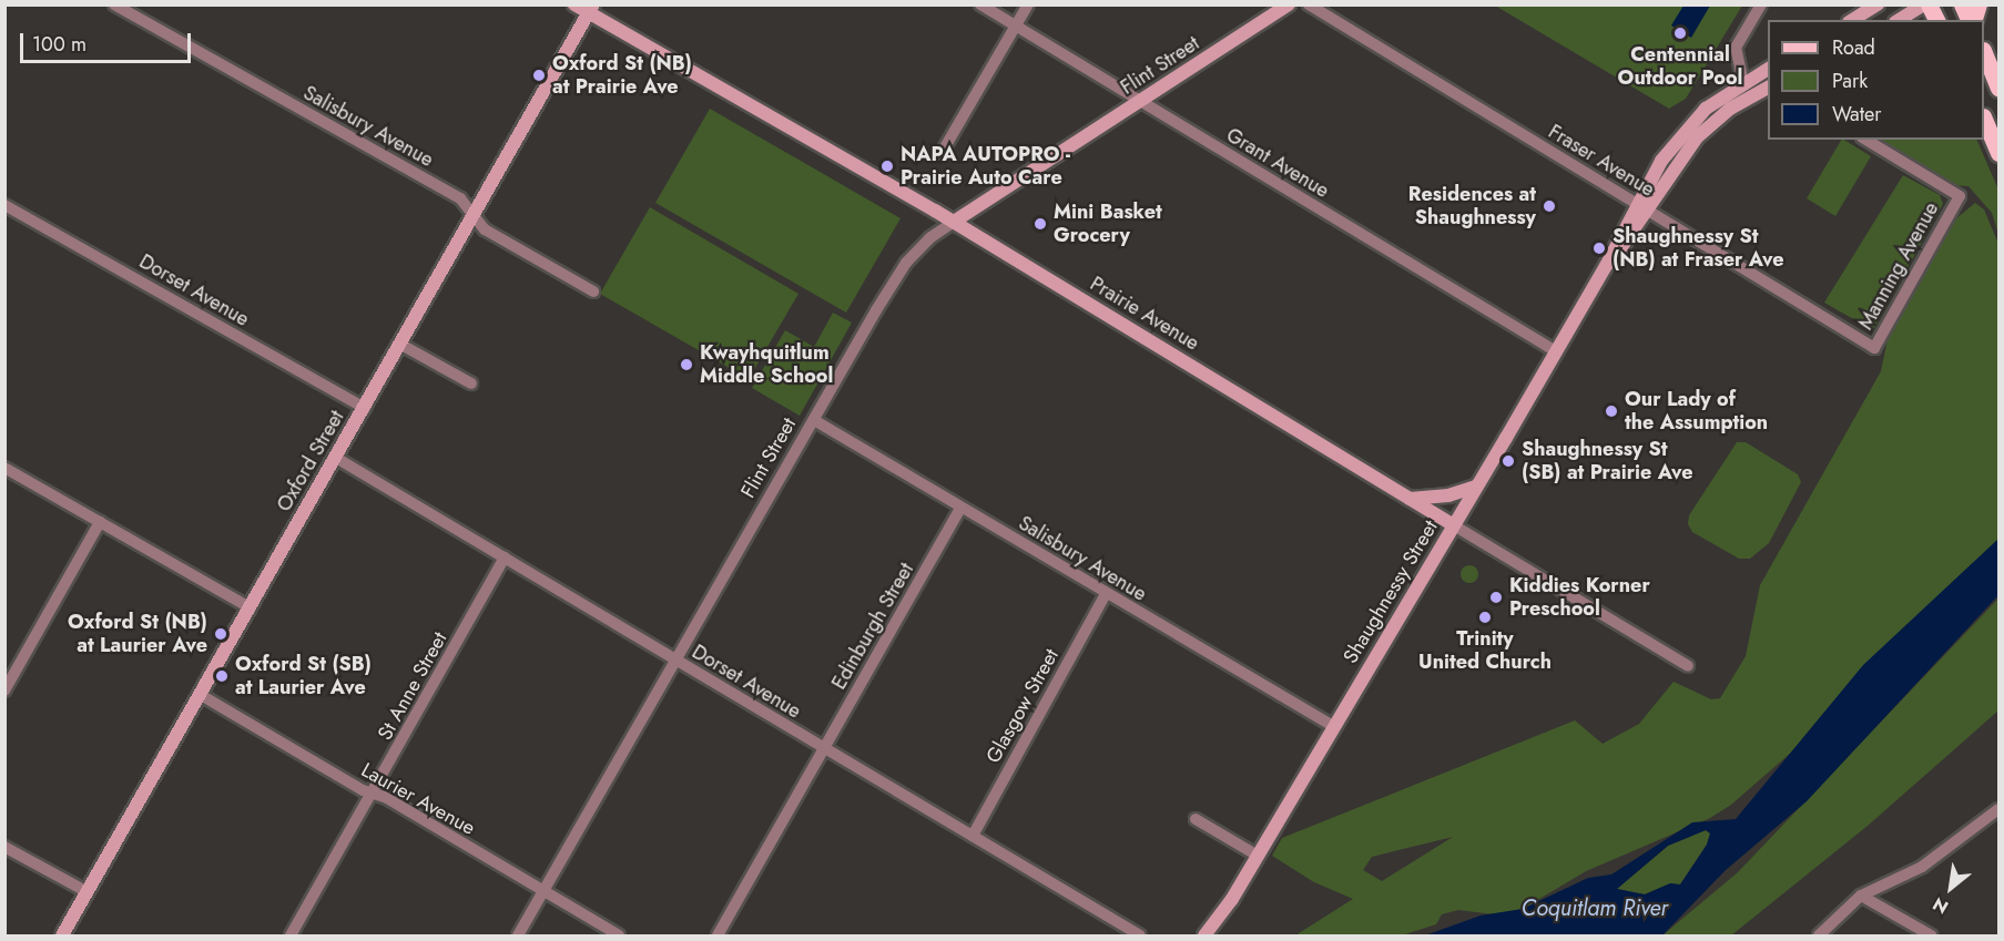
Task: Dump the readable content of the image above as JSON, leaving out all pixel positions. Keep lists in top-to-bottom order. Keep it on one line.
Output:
{"streets":{"main road":["Flint Street","Prairie Avenue","Oxford Street","Shaughnessy Street"],"street":["Salisbury Avenue","Fraser Avenue","Grant Avenue","Manning Avenue","Dorset Avenue","Edinburgh Street","St Anne Street","Glasgow Street","Laurier Avenue"]},"crossings":[["Flint Street","Salisbury Avenue"],["Flint Street","Grant Avenue"],["Flint Street","Dorset Avenue"],["Flint Street","Prairie Avenue"],["Flint Street","Laurier Avenue"],["Salisbury Avenue","Oxford Street"],["Salisbury Avenue","Shaughnessy Street"],["Salisbury Avenue","Edinburgh Street"],["Salisbury Avenue","Glasgow Street"],["Fraser Avenue","Manning Avenue"],["Fraser Avenue","Shaughnessy Street"],["Grant Avenue","Shaughnessy Street"],["Dorset Avenue","Oxford Street"],["Dorset Avenue","Edinburgh Street"],["Dorset Avenue","St Anne Street"],["Dorset Avenue","Glasgow Street"],["Prairie Avenue","Oxford Street"],["Prairie Avenue","Shaughnessy Street"],["Oxford Street","Laurier Avenue"],["St Anne Street","Laurier Avenue"]],"water":["Coquitlam River"],"places":["Centennial Outdoor Pool","Oxford St (NB) at Prairie Ave","NAPA AUTOPRO - Prairie Auto Care","Residences at Shaughnessy","Mini Basket Grocery","Shaughnessy St (NB) at Fraser Ave","Kwayhquitlum Middle School","Our Lady of the Assumption","Shaughnessy St (SB) at Prairie Ave","Kiddies Korner Preschool","Trinity United Church","Oxford St (NB) at Laurier Ave","Oxford St (SB) at Laurier Ave"],"legend":["Road","Park","Water"],"scale_bar":"100 m","north":"bottom left"}
